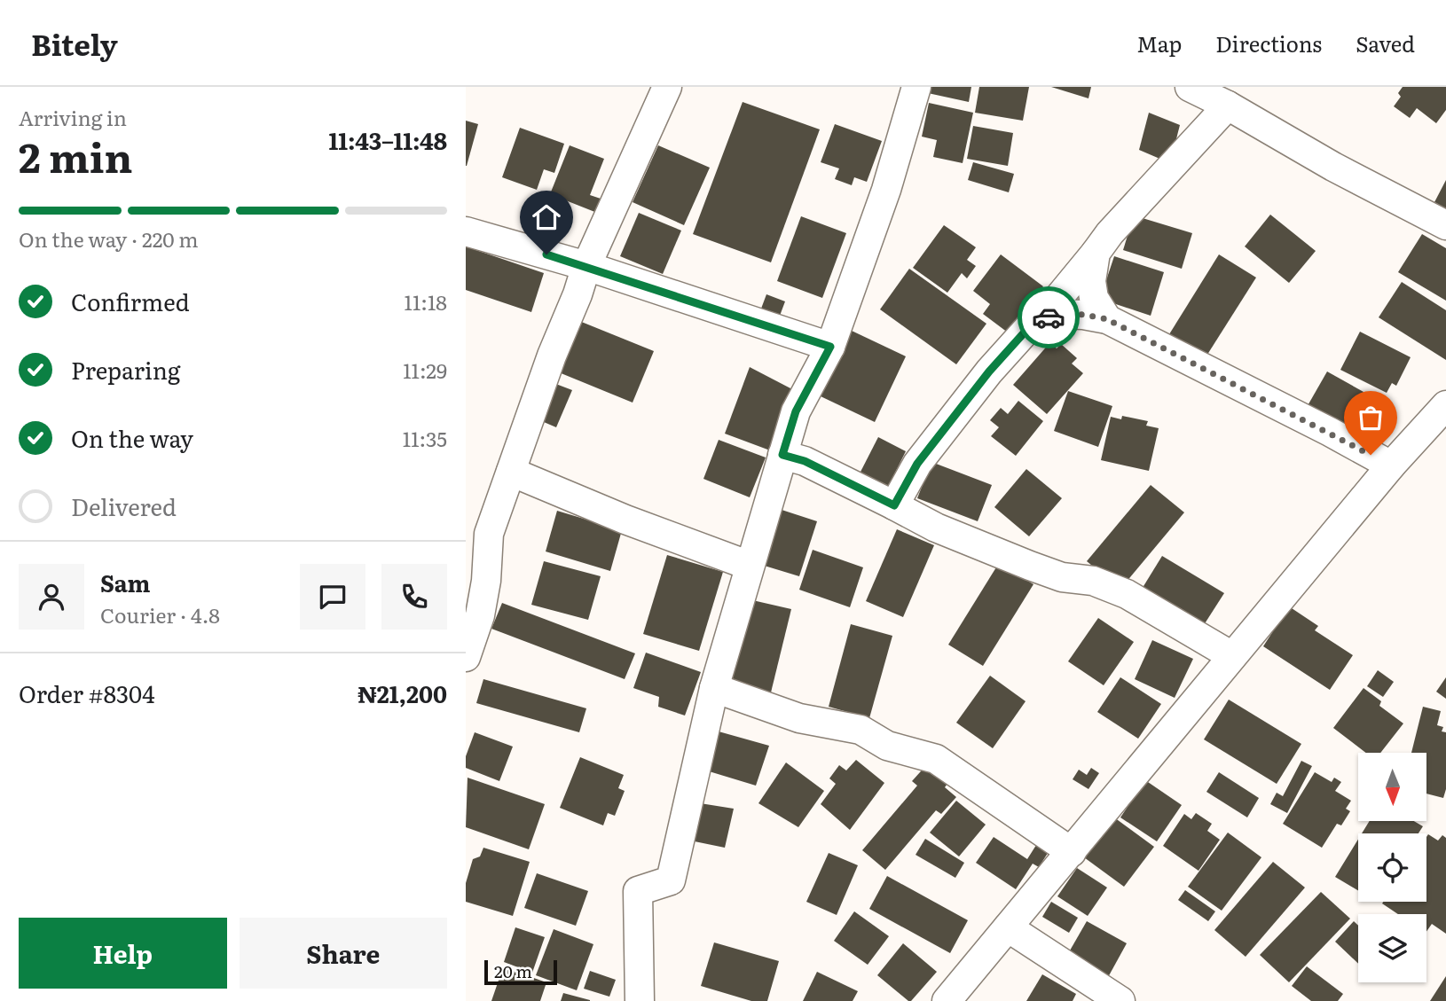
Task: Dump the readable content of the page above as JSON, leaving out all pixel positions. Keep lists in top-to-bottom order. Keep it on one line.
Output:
{"scale_bar":"20 m","north":"bottom","page":{"header":"Bitely","nav":["Map","Directions","Saved"],"heading":["2 min","Arriving in","11:43–11:48"],"panel":["Sam","Courier · 4.8","Order #8304","₦21,200"],"bar":"On the way · 220 m","list":[["Confirmed","11:18"],["Preparing","11:29"],["On the way","11:35"],"Delivered"],"buttons":["Help","Share"],"scale":"20 m"}}
